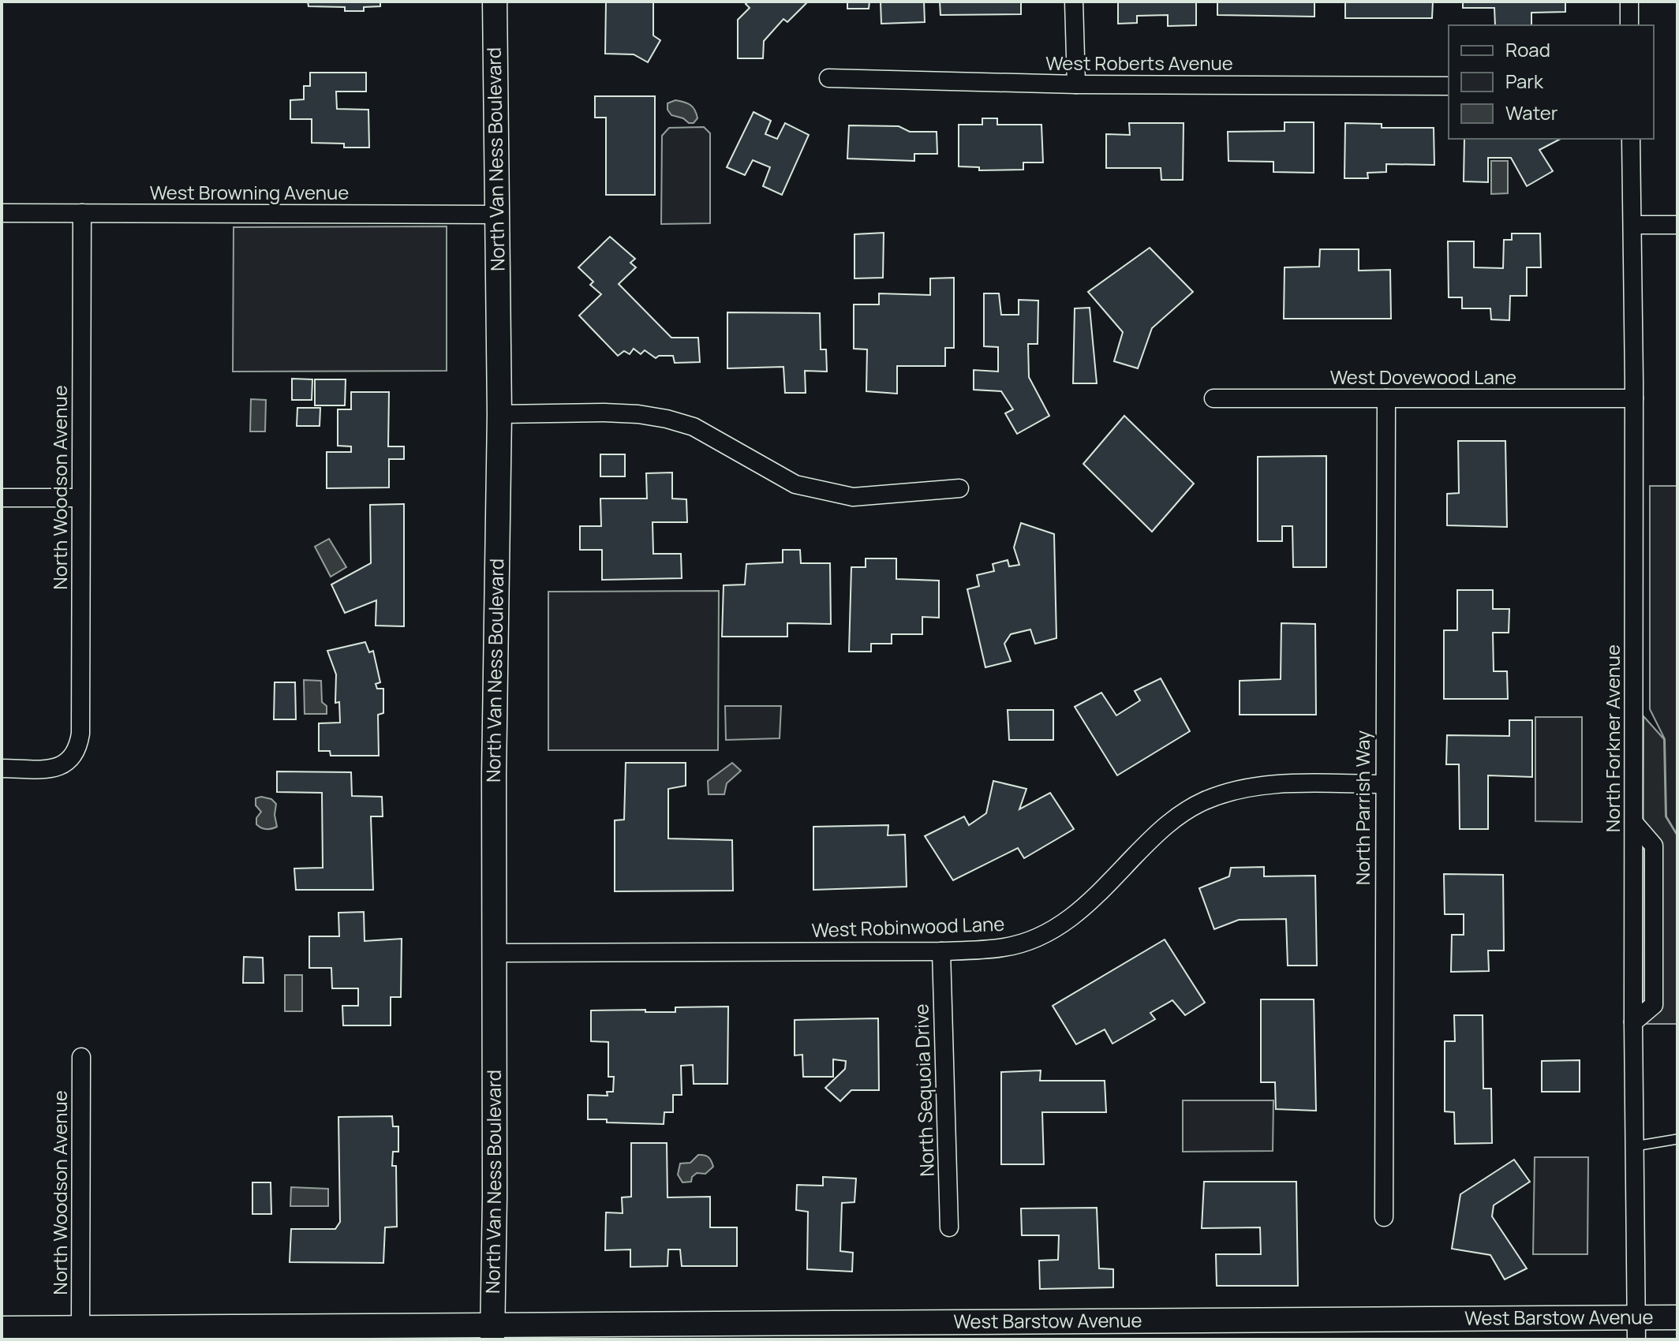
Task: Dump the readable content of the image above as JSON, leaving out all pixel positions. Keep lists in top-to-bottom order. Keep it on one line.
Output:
{"streets":{"street":["West Roberts Avenue","North Van Ness Boulevard","West Browning Avenue","West Dovewood Lane","North Woodson Avenue","North Forkner Avenue","North Parrish Way","West Robinwood Lane","North Sequoia Drive","West Barstow Avenue"]},"crossings":[["North Van Ness Boulevard","West Browning Avenue"],["North Van Ness Boulevard","West Robinwood Lane"],["North Van Ness Boulevard","West Barstow Avenue"],["West Browning Avenue","North Woodson Avenue"],["West Dovewood Lane","North Forkner Avenue"],["West Dovewood Lane","North Parrish Way"],["North Woodson Avenue","West Barstow Avenue"],["North Forkner Avenue","West Barstow Avenue"],["North Parrish Way","West Robinwood Lane"],["West Robinwood Lane","North Sequoia Drive"]],"legend":["Road","Park","Water"]}
